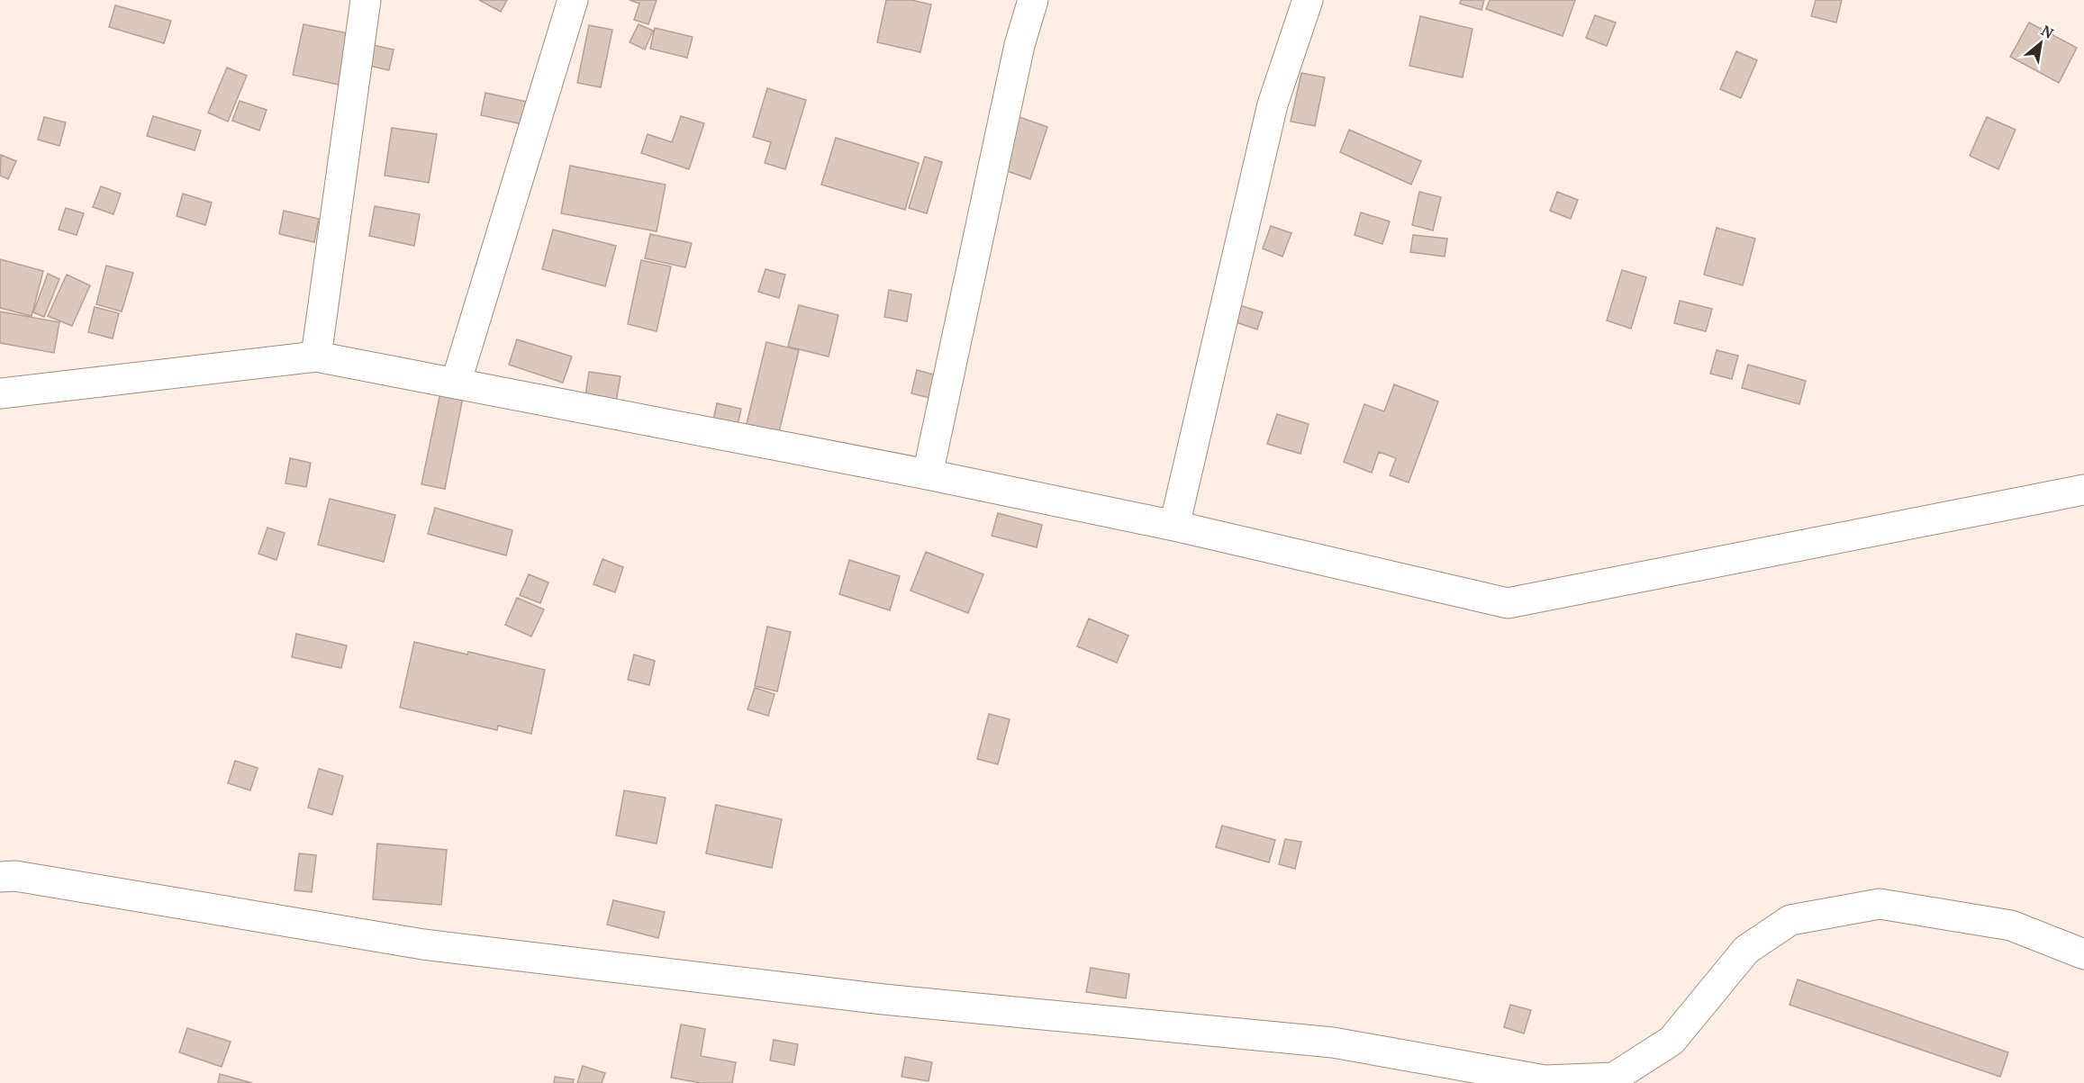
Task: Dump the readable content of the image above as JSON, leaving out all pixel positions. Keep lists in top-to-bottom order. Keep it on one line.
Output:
{"north":"top right"}
